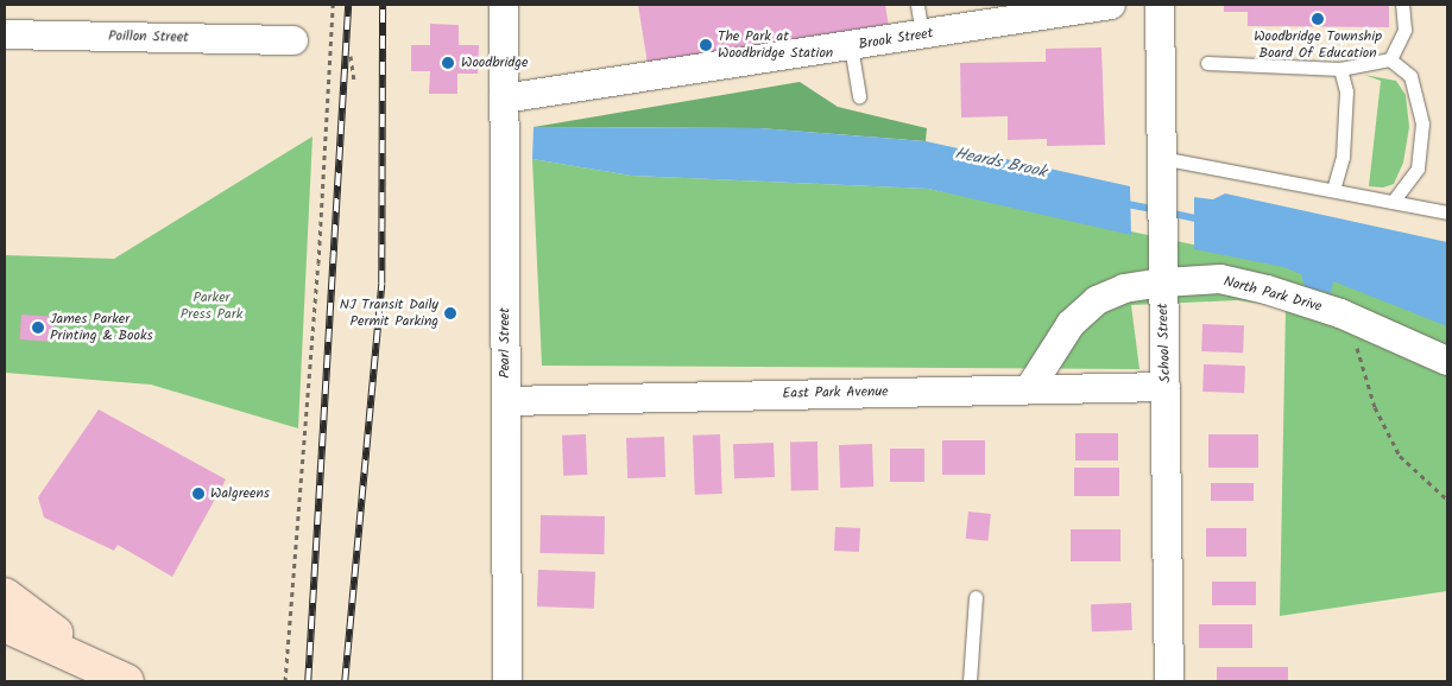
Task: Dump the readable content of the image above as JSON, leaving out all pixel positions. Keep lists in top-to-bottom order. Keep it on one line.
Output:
{"streets":{"street":["Poillon Street","Brook Street","North Park Drive","Pearl Street","School Street","East Park Avenue"]},"crossings":[["Brook Street","Pearl Street"],["North Park Drive","School Street"],["North Park Drive","East Park Avenue"],["Pearl Street","East Park Avenue"],["School Street","East Park Avenue"]],"water":["Heards Brook"],"parks":["Parker Press Park"],"places":["Woodbridge Township Board Of Education","The Park at Woodbridge Station","Woodbridge","NJ Transit Daily Permit Parking","James Parker Printing & Books","Walgreens"]}
